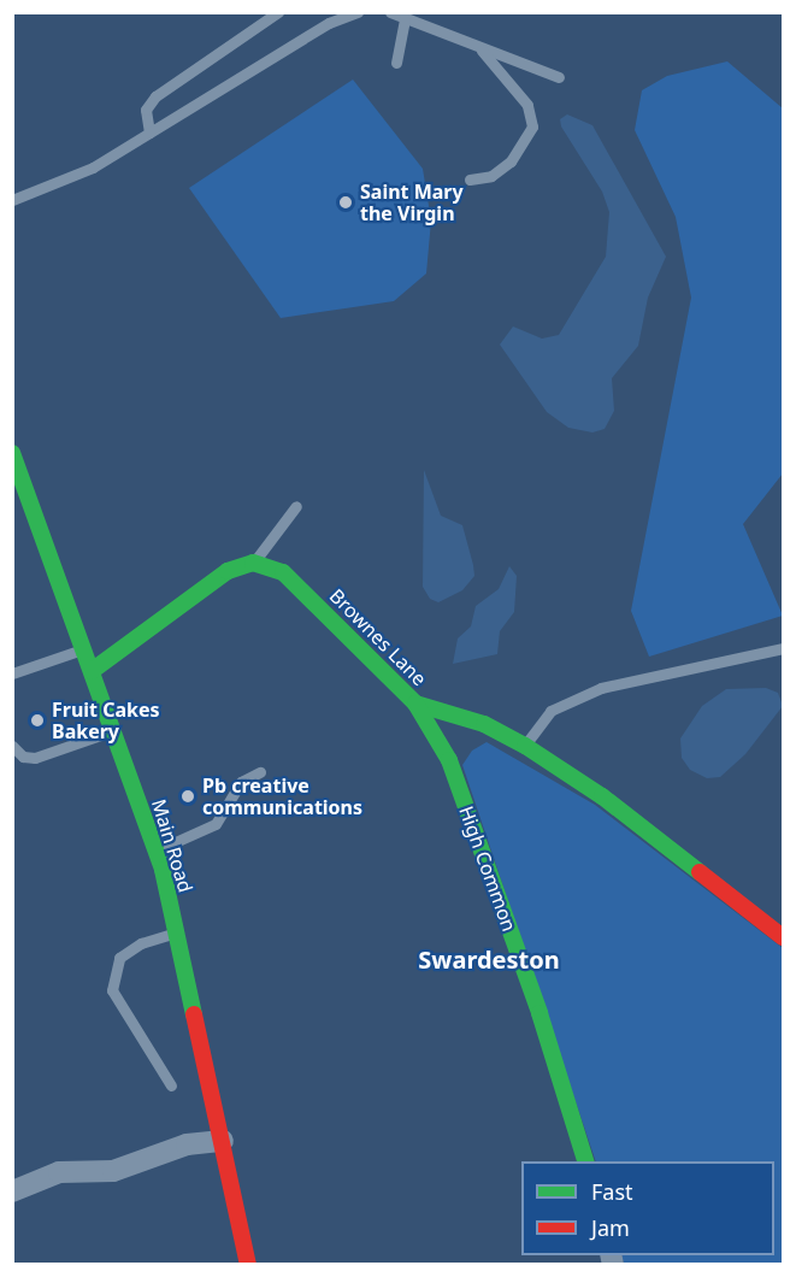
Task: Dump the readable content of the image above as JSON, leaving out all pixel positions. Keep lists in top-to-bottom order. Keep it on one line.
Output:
{"streets":{"street":["Brownes Lane","Main Road","High Common"]},"crossings":[["Brownes Lane","High Common"]],"districts":["Swardeston"],"places":["Saint Mary the Virgin","Fruit Cakes Bakery","Pb creative communications"],"legend":["Fast","Jam"]}
